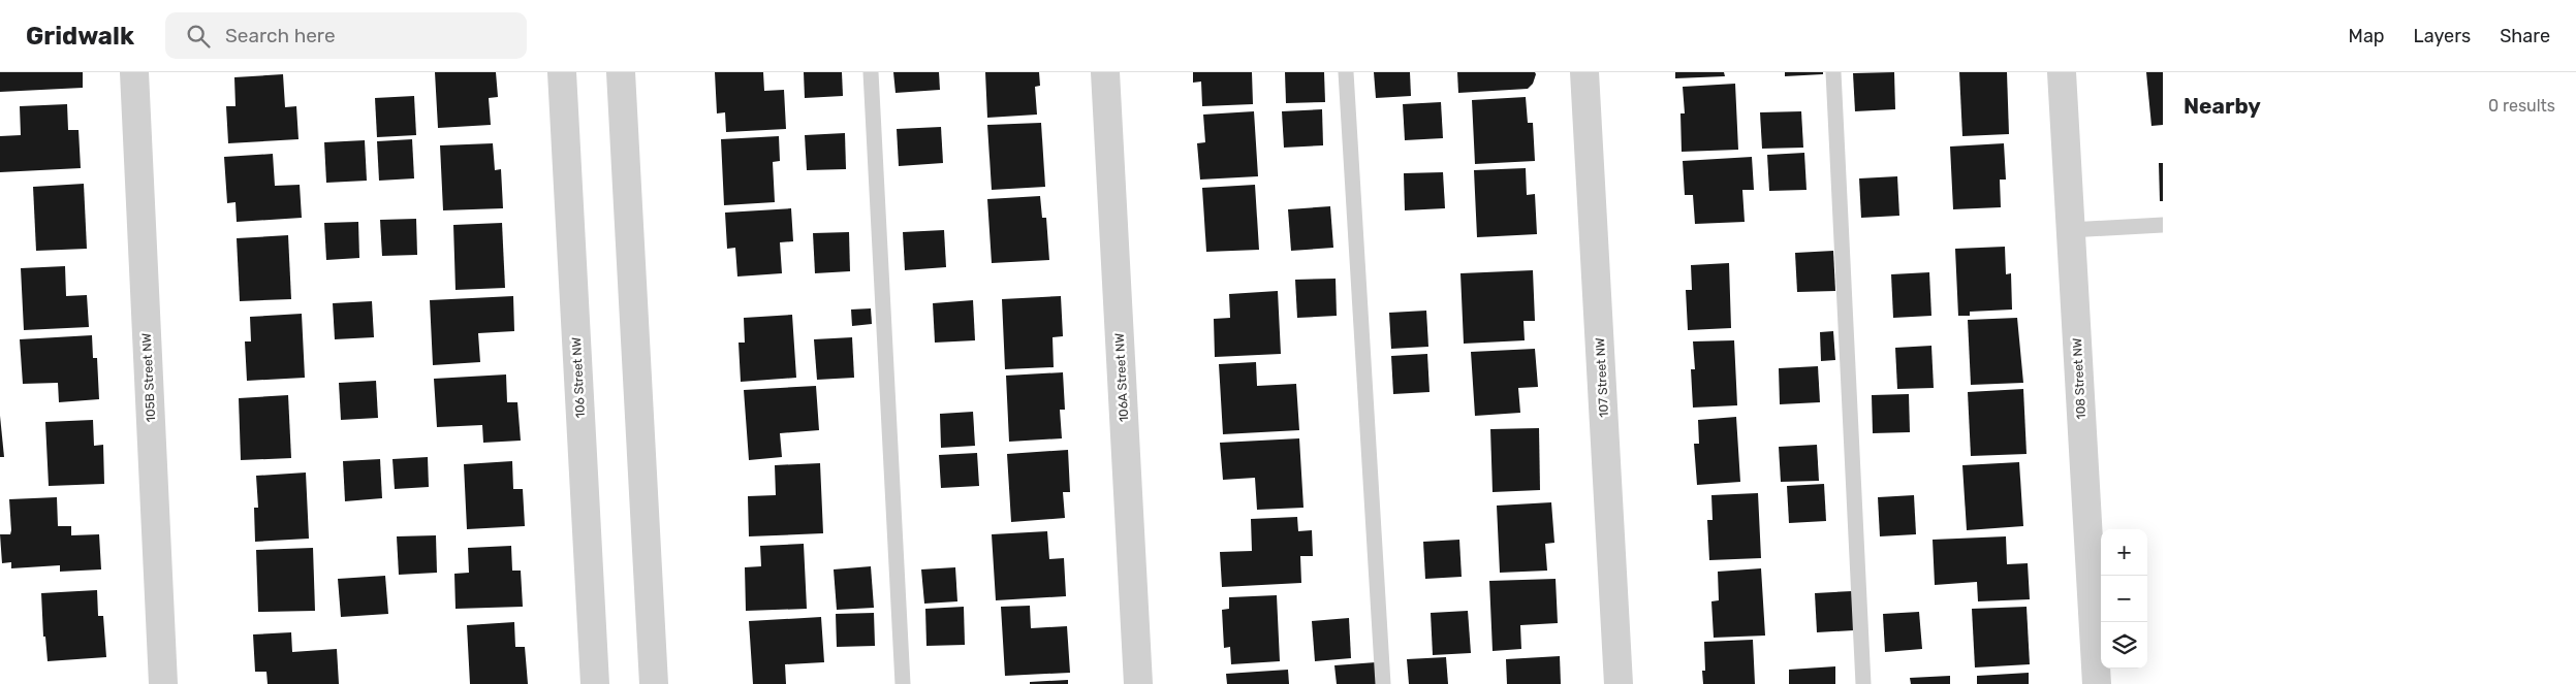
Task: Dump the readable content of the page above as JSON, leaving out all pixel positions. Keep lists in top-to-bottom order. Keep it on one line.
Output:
{"streets":{"street":["105B Street NW","106 Street NW","106A Street NW","107 Street NW","108 Street NW"]},"page":{"header":"Gridwalk","search":"Search here","nav":["Map","Layers","Share"],"heading":["Nearby","0 results"],"map_buttons":["+","−"]}}
